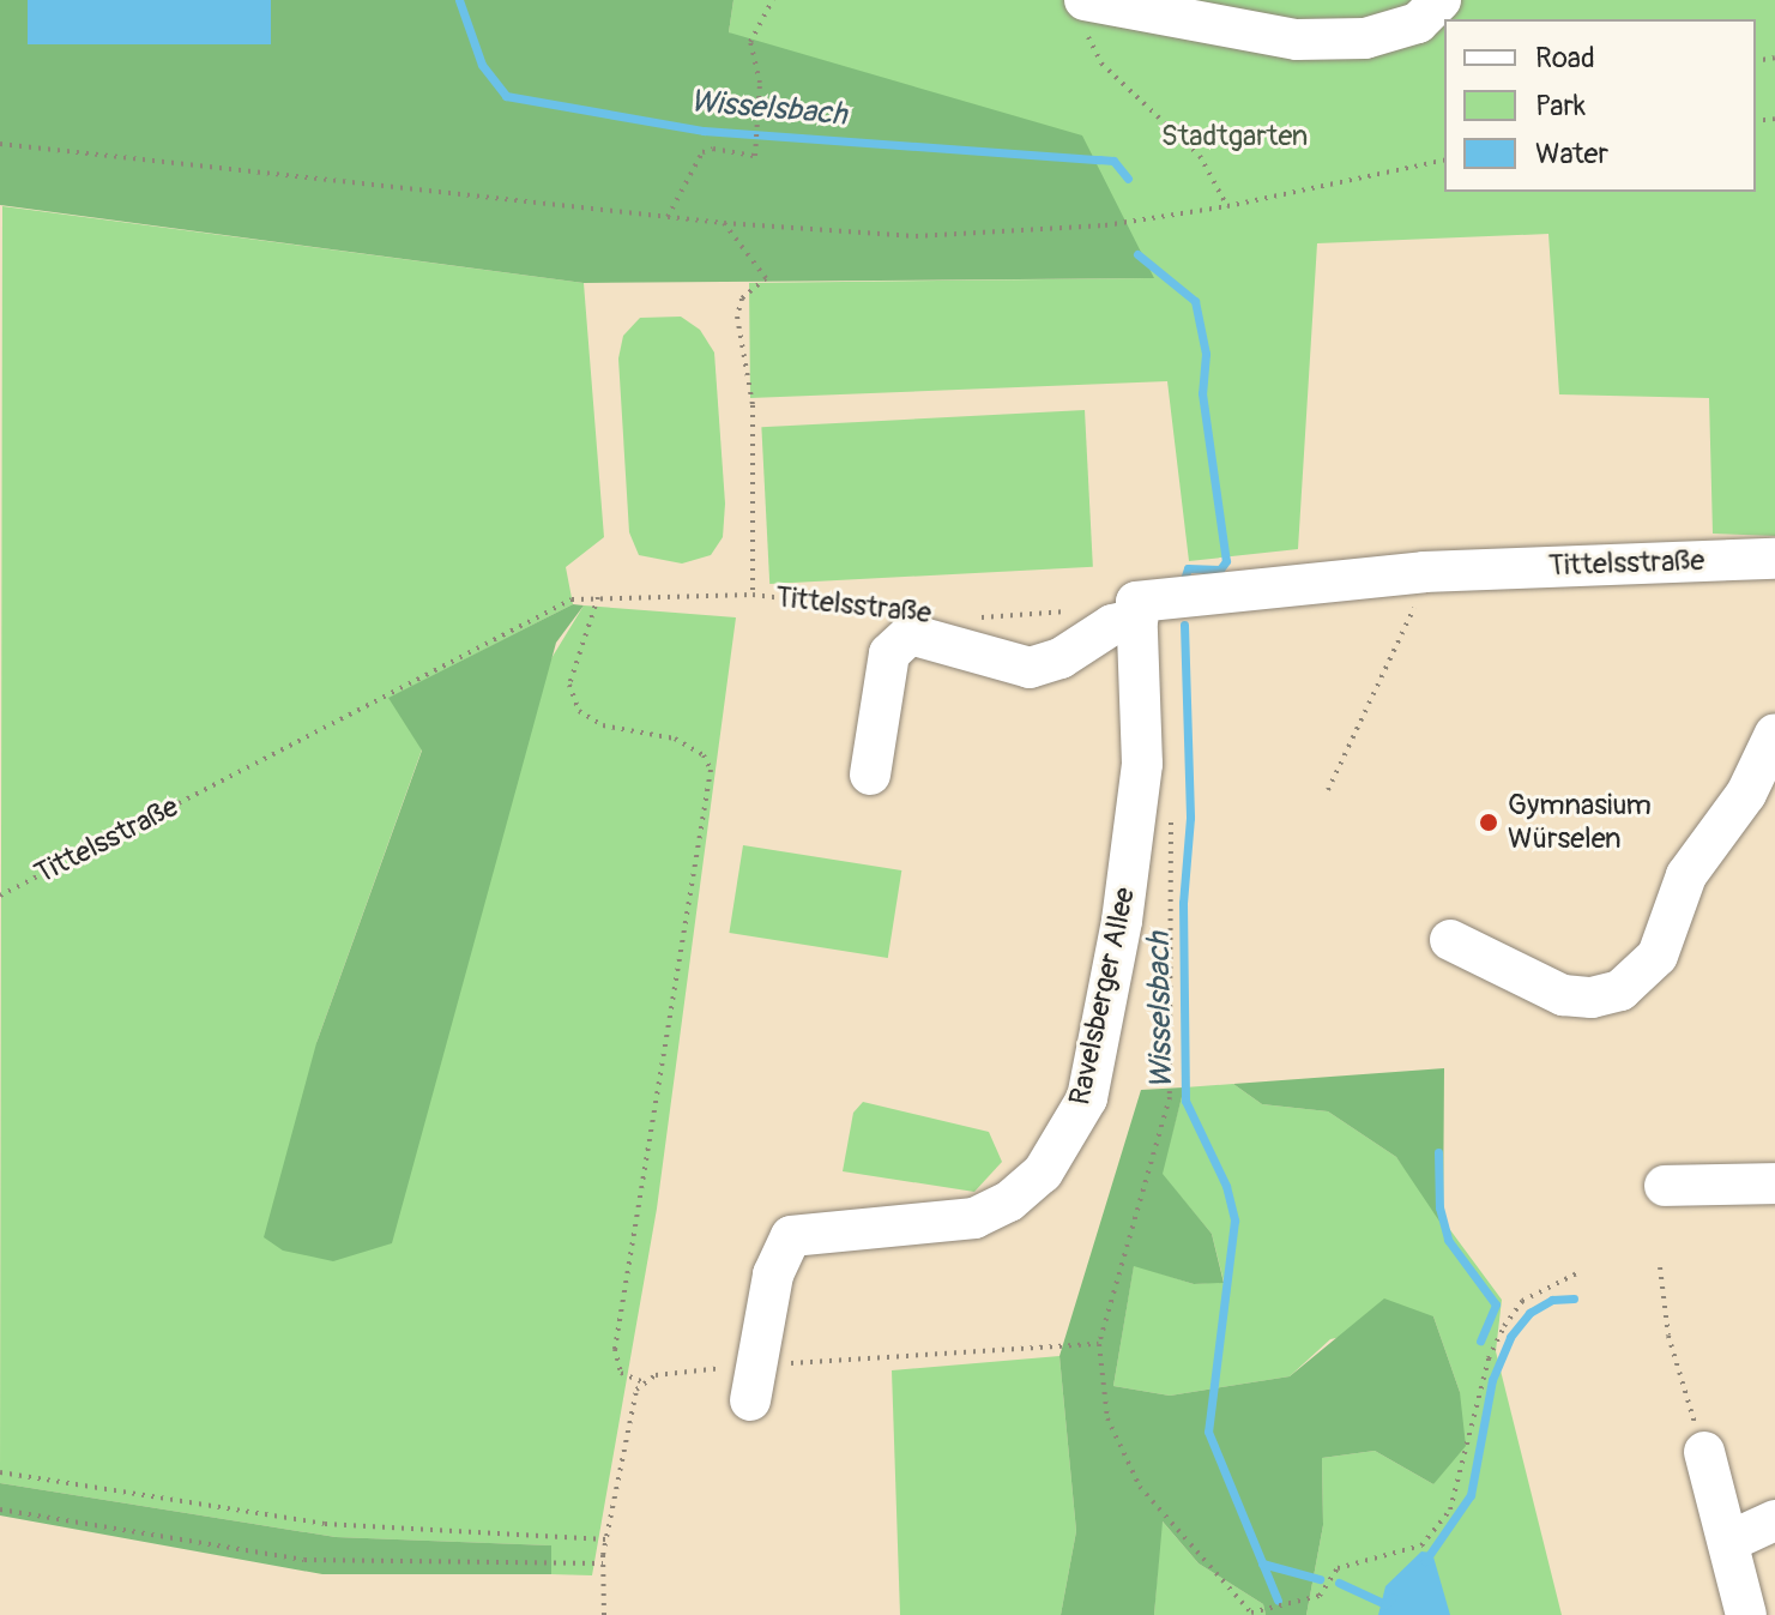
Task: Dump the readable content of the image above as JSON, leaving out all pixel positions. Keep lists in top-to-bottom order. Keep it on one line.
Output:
{"streets":{"street":["Tittelsstraße","Ravelsberger Allee"]},"crossings":[["Tittelsstraße","Ravelsberger Allee"]],"water":["Wisselsbach"],"parks":["Stadtgarten"],"places":["Gymnasium Würselen"],"legend":["Road","Park","Water"]}
